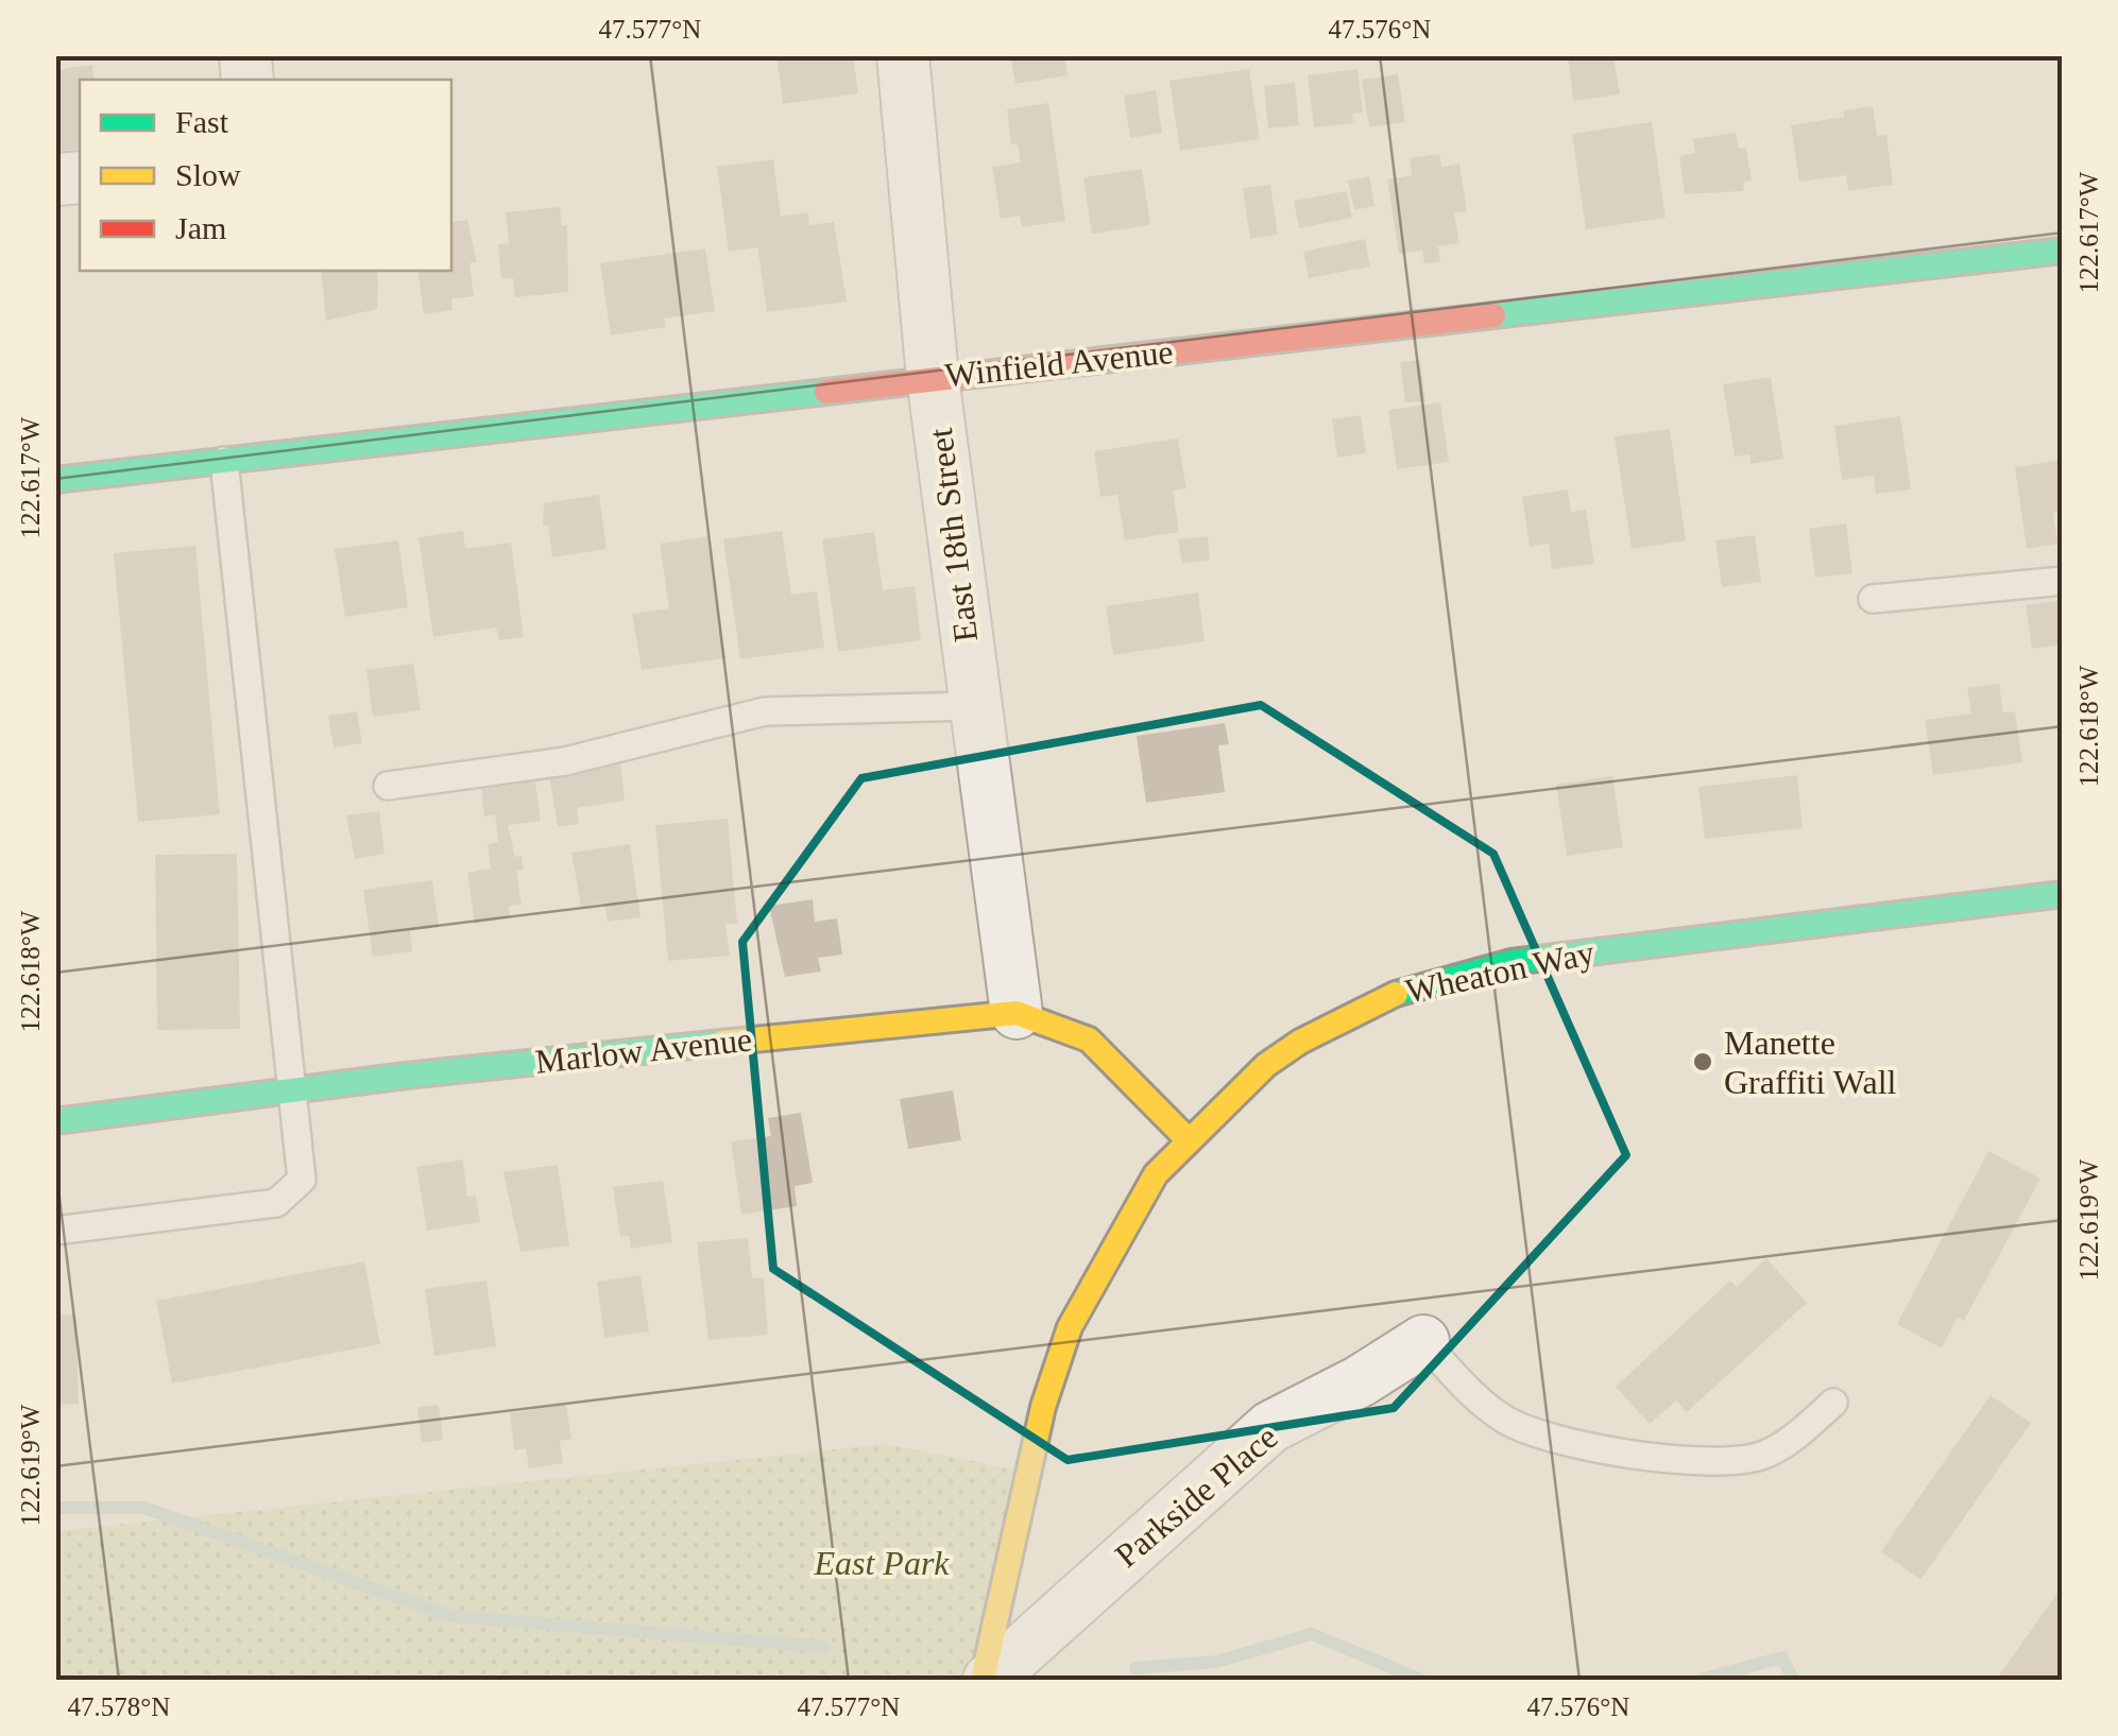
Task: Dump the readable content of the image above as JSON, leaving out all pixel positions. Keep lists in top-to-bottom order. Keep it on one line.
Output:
{"streets":{"street":["Winfield Avenue","East 18th Street","Wheaton Way","Marlow Avenue","Parkside Place"]},"crossings":[["Winfield Avenue","East 18th Street"],["East 18th Street","Marlow Avenue"],["Wheaton Way","Marlow Avenue"],["Wheaton Way","Parkside Place"]],"parks":["East Park"],"places":["Manette Graffiti Wall"],"legend":["Fast","Slow","Jam"],"coordinates":["47.577°N","47.576°N","122.617°W","122.618°W","122.619°W","47.578°N"]}
